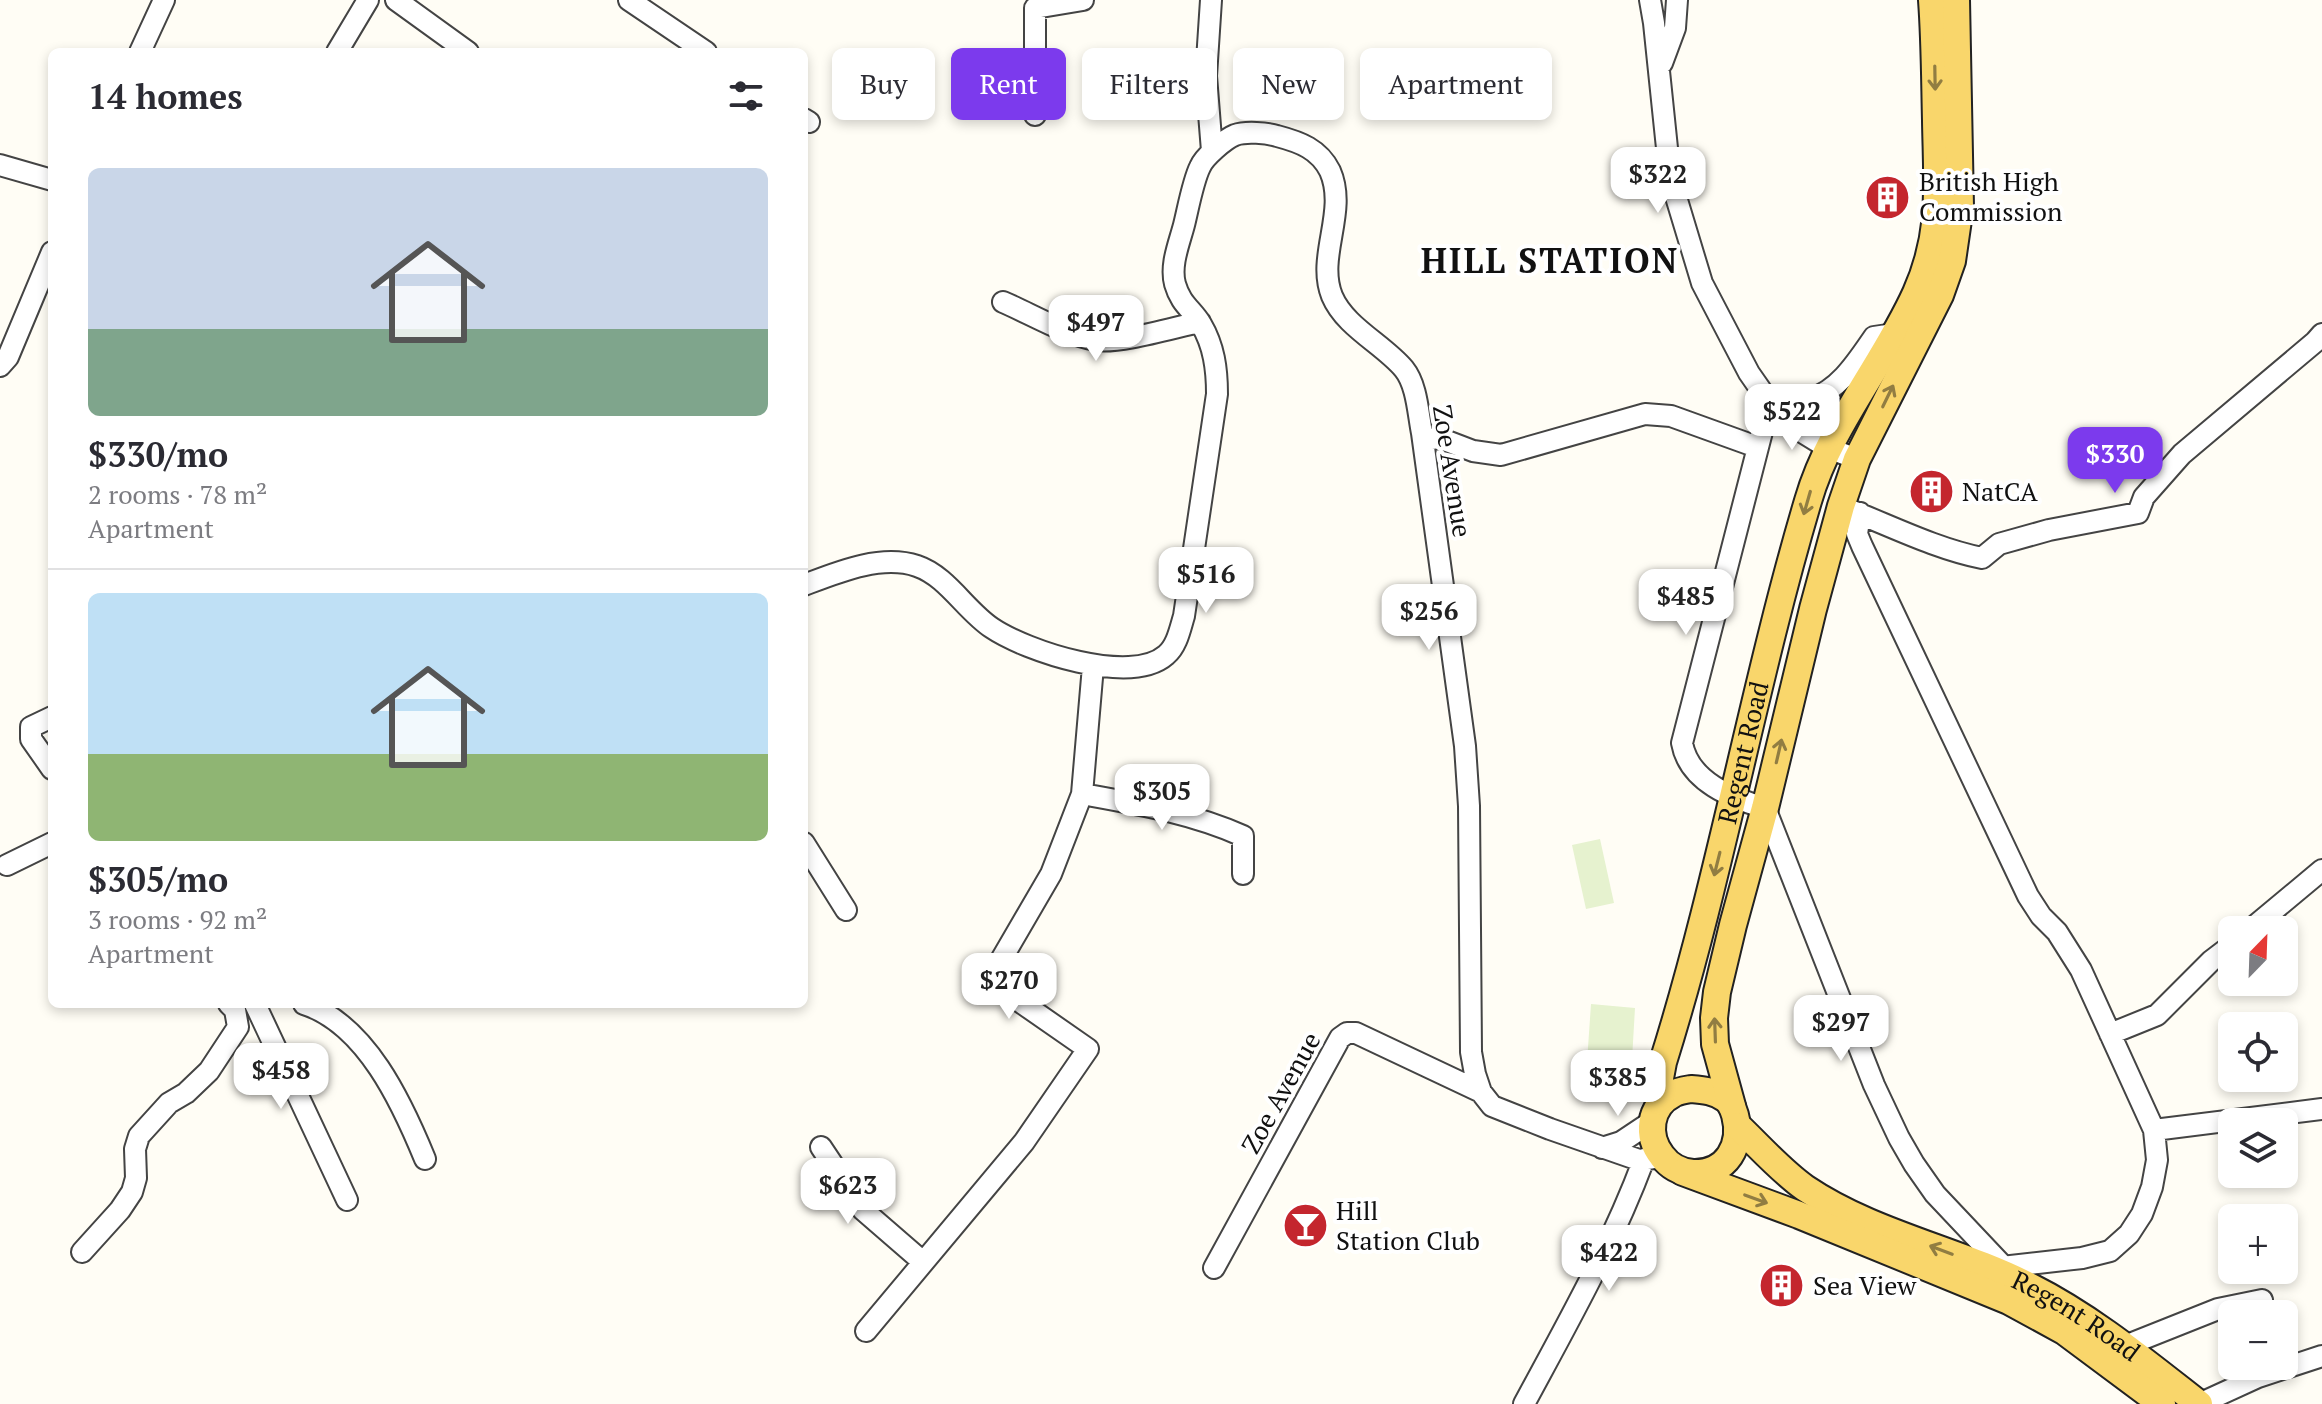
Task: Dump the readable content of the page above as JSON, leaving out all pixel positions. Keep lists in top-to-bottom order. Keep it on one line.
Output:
{"streets":{"main road":["Regent Road"],"street":["Zoe Avenue"]},"crossings":[["Zoe Avenue","Regent Road"]],"districts":["HILL STATION"],"places":{"building":["British High Commission","NatCA","Sea View"],"bar":["Hill Station Club"]},"north":"top right","page":{"chip":["Buy","Rent","Filters","New","Apartment"],"heading":"14 homes","list":[{"name":"$330/mo","note":"2 rooms · 78 m² · Apartment"},{"name":"$305/mo","note":"3 rooms · 92 m² · Apartment"}],"price":["$322","$497","$522","$330","$516","$485","$256","$305","$270","$297","$458","$385","$623","$422"],"map_buttons":["+","−"]}}
